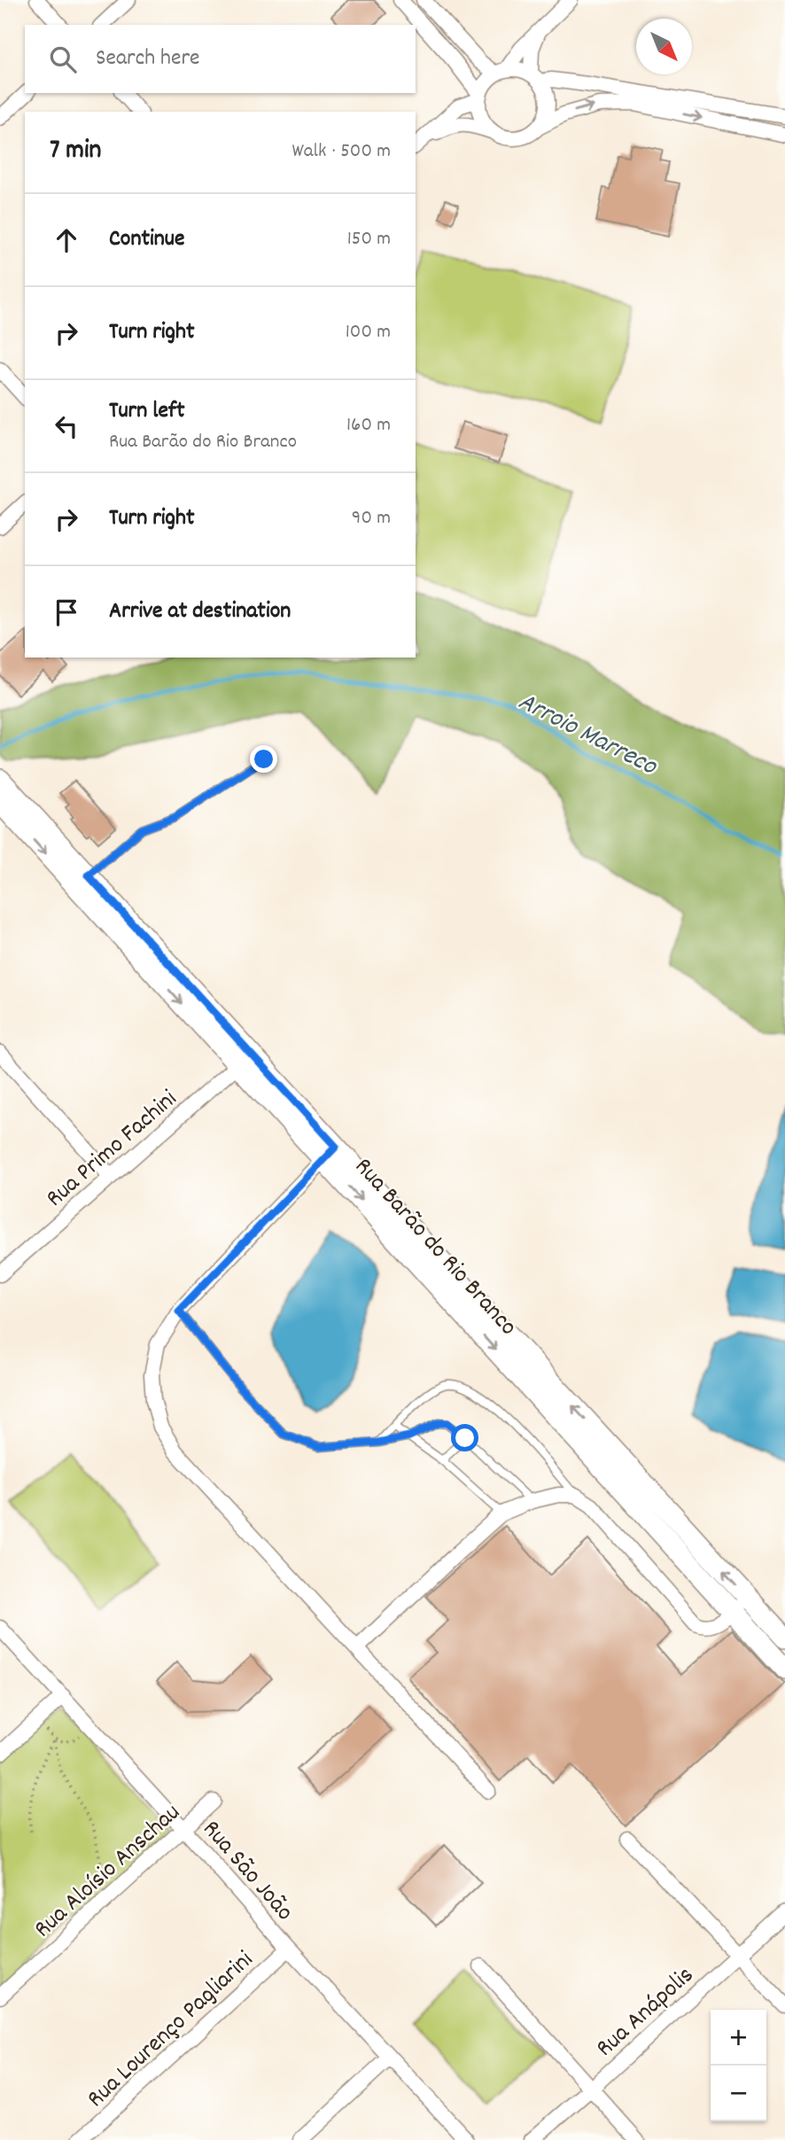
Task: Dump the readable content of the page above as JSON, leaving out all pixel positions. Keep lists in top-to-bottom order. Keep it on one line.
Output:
{"streets":{"main road":["Rua Barão do Rio Branco"],"street":["Rua Primo Fachini","Rua Aloísio Anschau","Rua São João","Rua Anápolis","Rua Lourenço Pagliarini"]},"crossings":[["Rua Primo Fachini","Rua Barão do Rio Branco"],["Rua Aloísio Anschau","Rua São João"],["Rua São João","Rua Lourenço Pagliarini"]],"water":["Arroio Marreco"],"north":"bottom right","page":{"search":"Search here","heading":["7 min","Walk · 500 m"],"list":[["Continue","150 m"],["Turn right","100 m"],["Turn left","Rua Barão do Rio Branco","160 m"],["Turn right","90 m"],"Arrive at destination"],"map_buttons":["+","−"]}}
